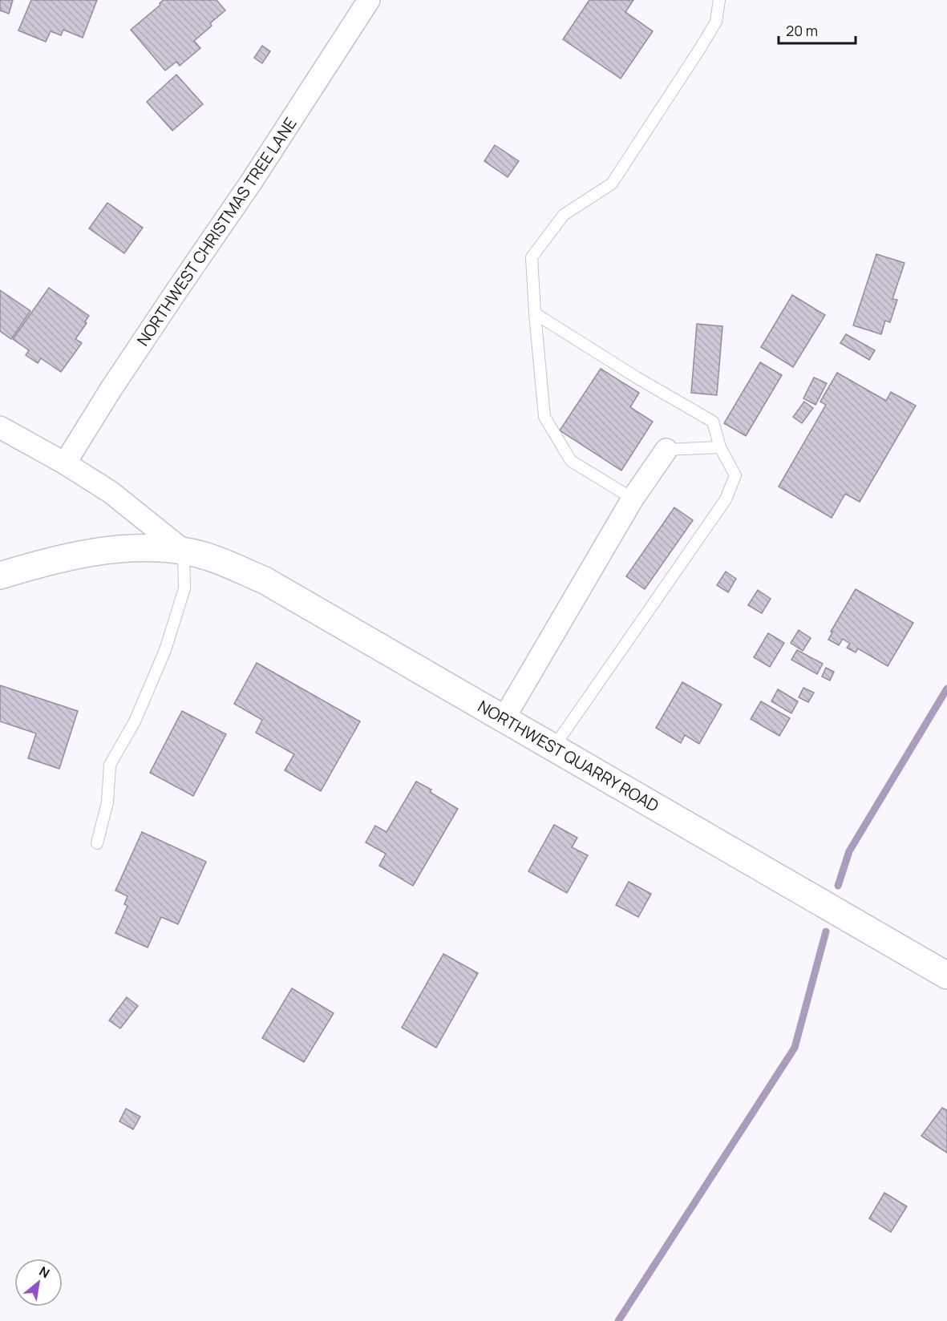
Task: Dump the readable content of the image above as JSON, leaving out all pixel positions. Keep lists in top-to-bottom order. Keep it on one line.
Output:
{"streets":{"street":["NORTHWEST CHRISTMAS TREE LANE","NORTHWEST QUARRY ROAD"]},"crossings":[["NORTHWEST CHRISTMAS TREE LANE","NORTHWEST QUARRY ROAD"]],"scale_bar":"20 m","north":"top right"}
